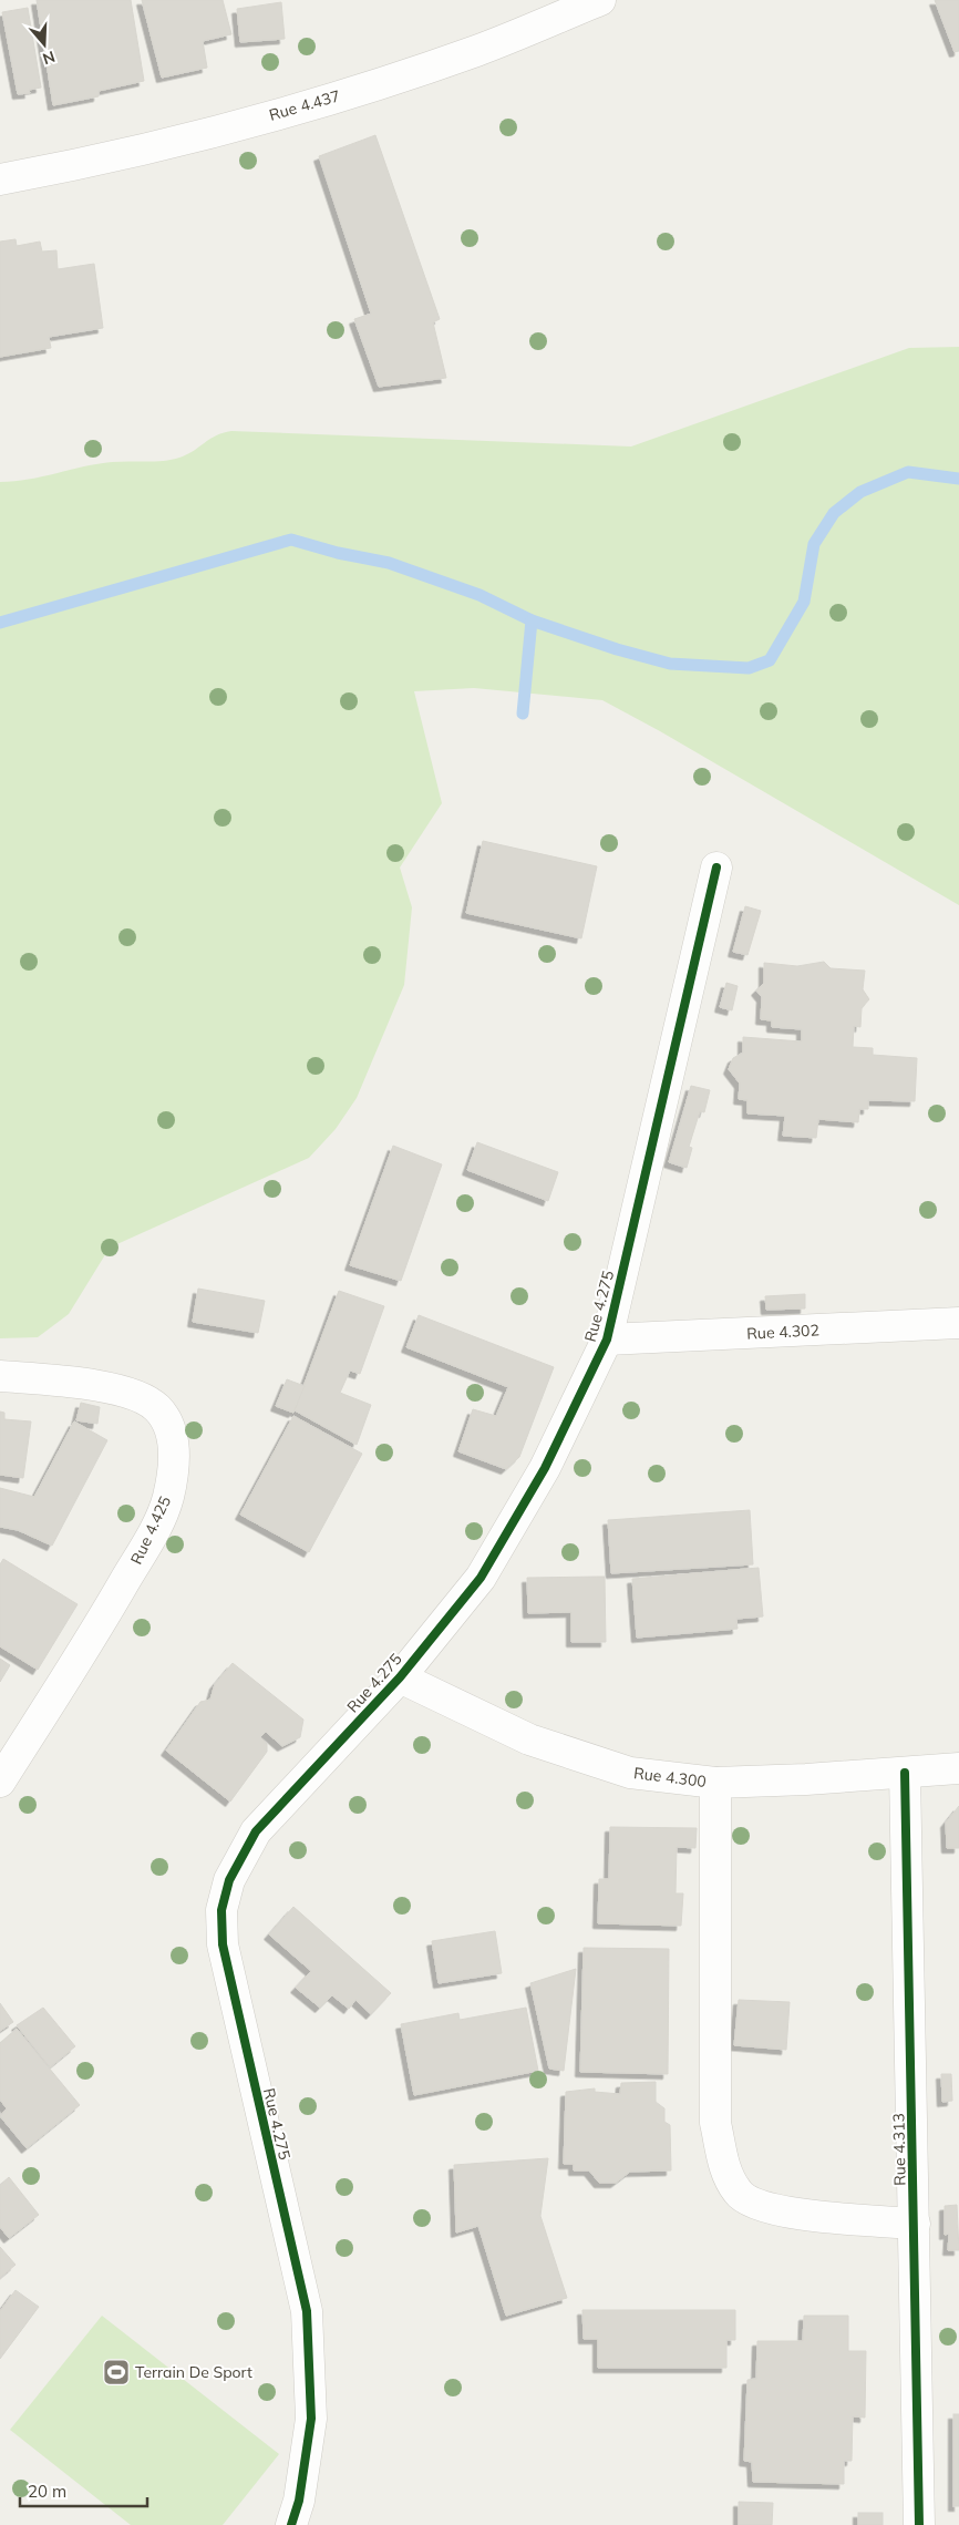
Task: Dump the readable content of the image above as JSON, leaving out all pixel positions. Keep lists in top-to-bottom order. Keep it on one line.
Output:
{"streets":{"street":["Rue 4.437","Rue 4.275","Rue 4.302","Rue 4.425","Rue 4.300","Rue 4.313"]},"crossings":[["Rue 4.275","Rue 4.302"],["Rue 4.275","Rue 4.300"],["Rue 4.300","Rue 4.313"]],"places":{"sports":["Terrain De Sport"]},"scale_bar":"20 m","north":"bottom"}
